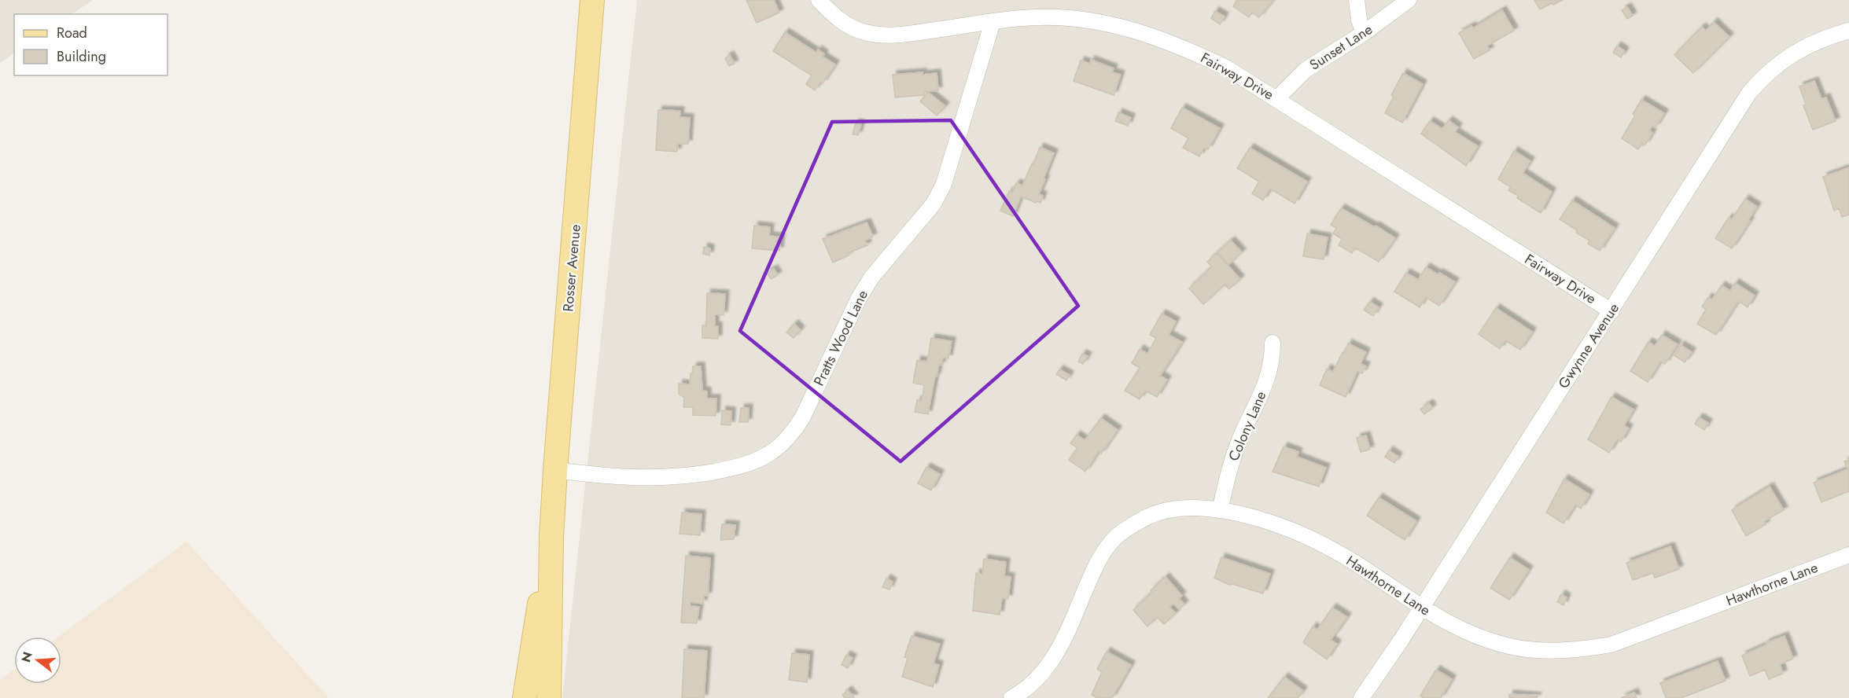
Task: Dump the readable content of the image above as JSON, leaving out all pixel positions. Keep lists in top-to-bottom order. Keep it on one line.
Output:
{"streets":{"main road":["Rosser Avenue"],"street":["Sunset Lane","Fairway Drive","Pratts Wood Lane","Gwynne Avenue","Colony Lane","Hawthorne Lane"]},"crossings":[["Sunset Lane","Fairway Drive"],["Fairway Drive","Pratts Wood Lane"],["Fairway Drive","Gwynne Avenue"],["Rosser Avenue","Pratts Wood Lane"],["Gwynne Avenue","Hawthorne Lane"],["Colony Lane","Hawthorne Lane"]],"legend":["Road","Building"],"north":"left"}
